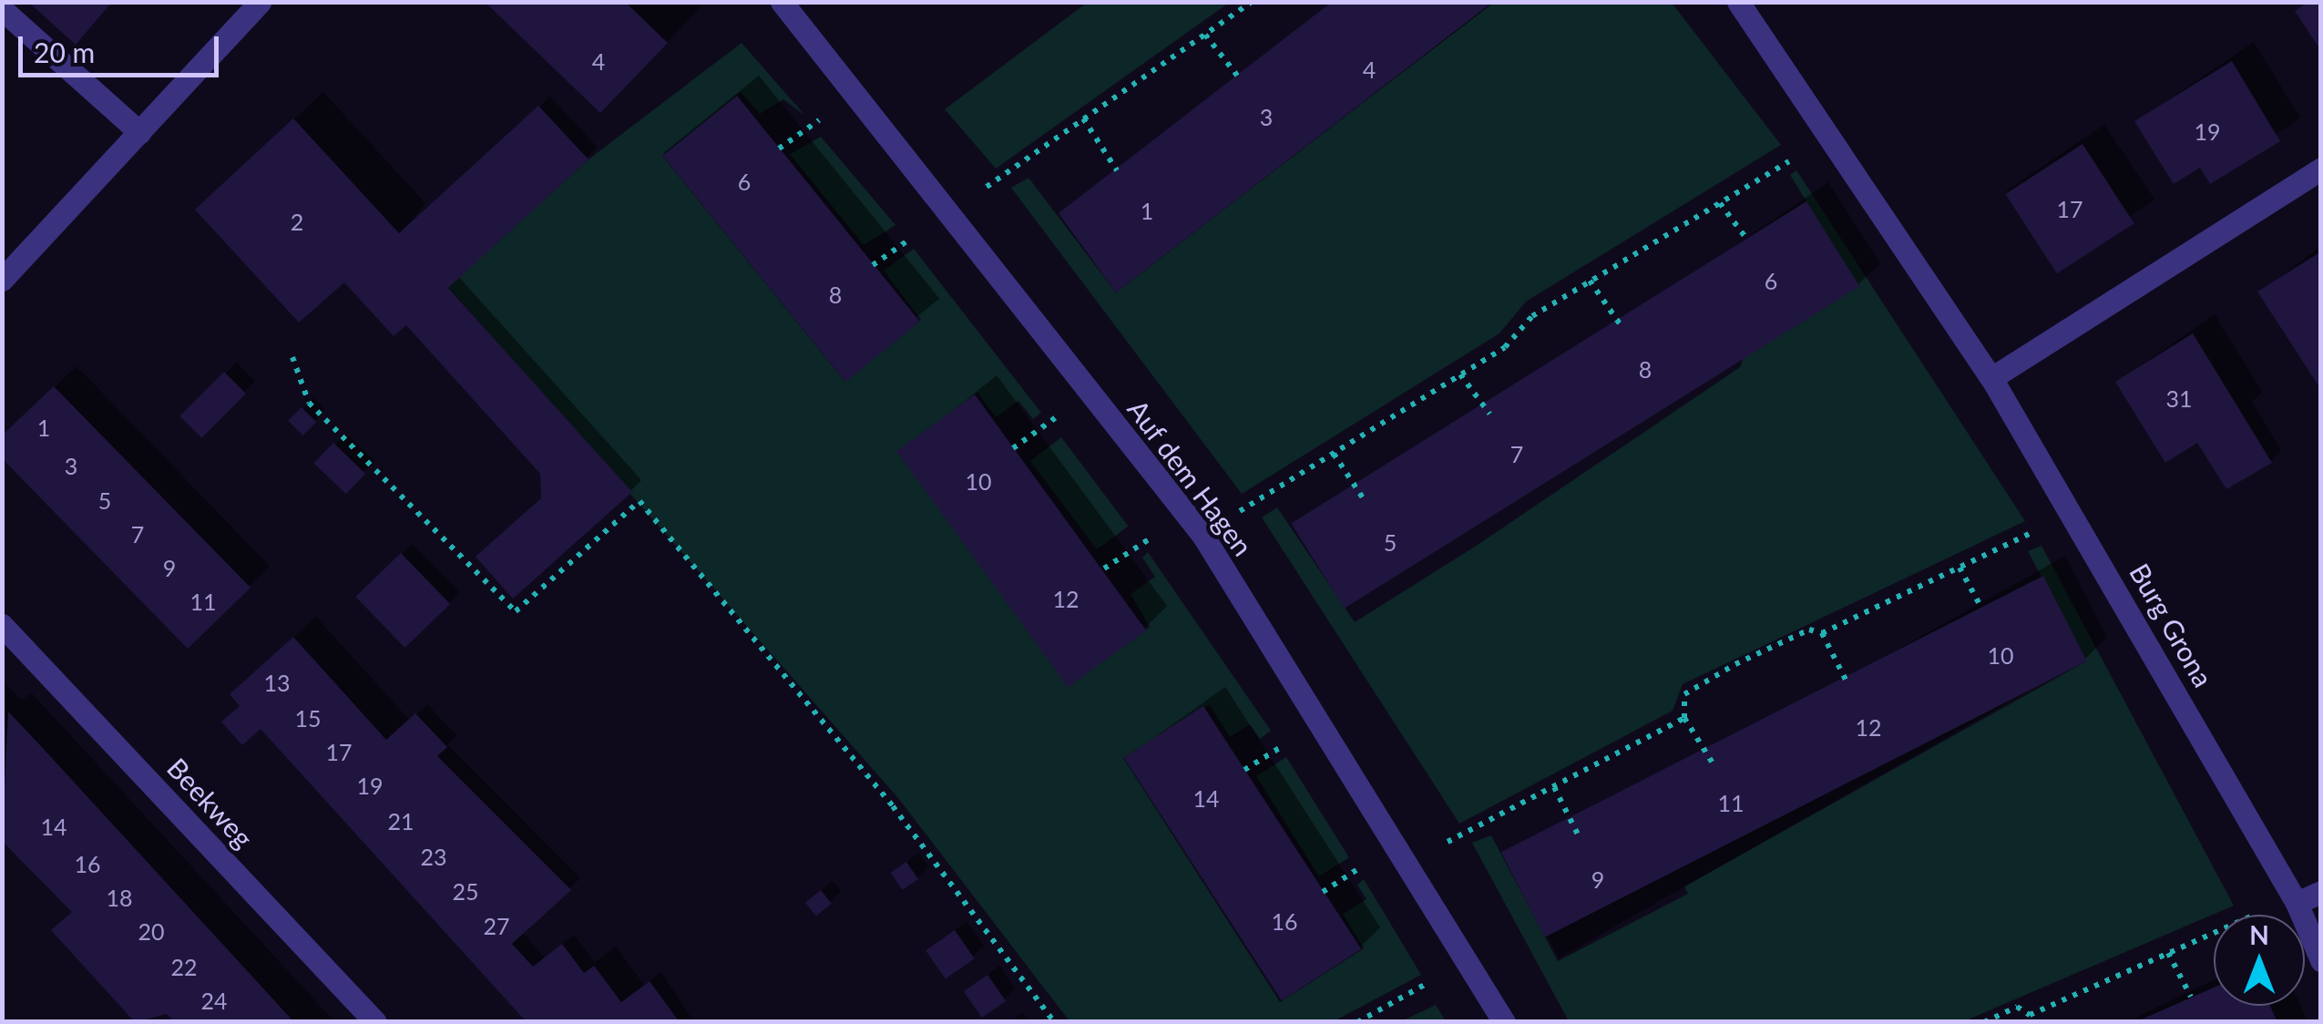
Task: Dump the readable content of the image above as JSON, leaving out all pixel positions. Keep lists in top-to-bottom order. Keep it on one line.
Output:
{"streets":{"street":["Auf dem Hagen","Burg Grona","Beekweg"]},"house_numbers":["4","4","3","19","6","17","1","2","6","8","8","31","1","7","3","10","5","7","5","9","12","11","10","13","15","12","17","19","14","11","21","14","23","16","9","25","18","16","27","20","22","24"],"scale_bar":"20 m","north":"top"}
